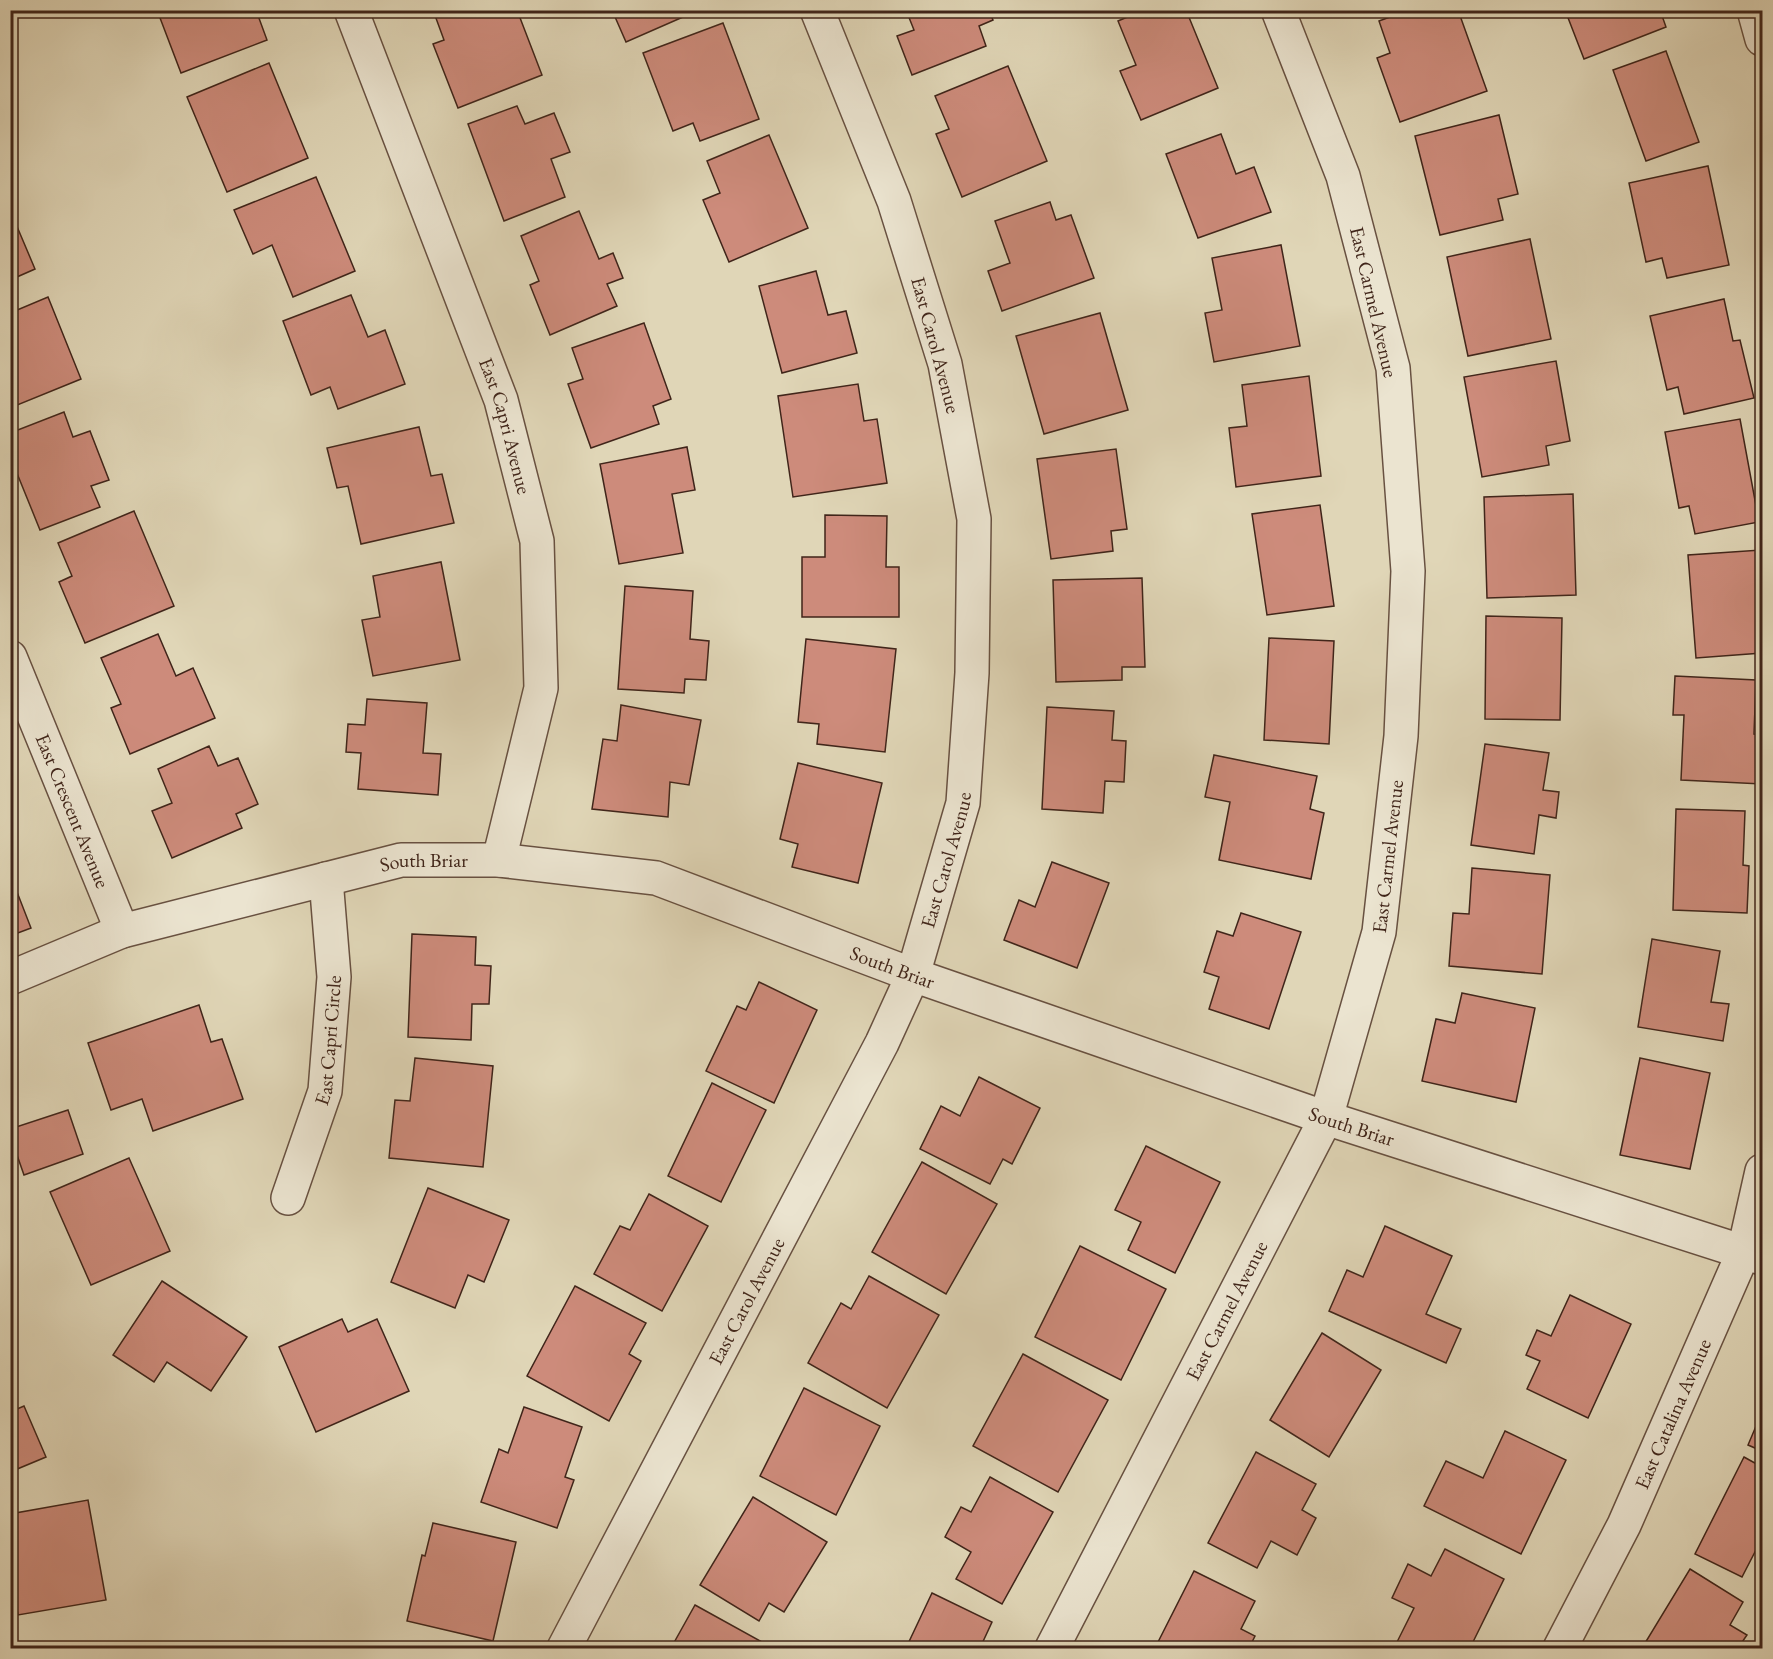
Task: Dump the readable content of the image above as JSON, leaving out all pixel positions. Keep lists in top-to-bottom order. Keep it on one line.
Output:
{"streets":{"street":["East Carmel Avenue","East Carol Avenue","East Capri Avenue","East Crescent Avenue","South Briar","East Capri Circle","East Catalina Avenue"]},"crossings":[["East Carmel Avenue","South Briar"],["East Carol Avenue","South Briar"],["East Capri Avenue","South Briar"],["East Crescent Avenue","South Briar"],["South Briar","East Capri Circle"],["South Briar","East Catalina Avenue"]]}
